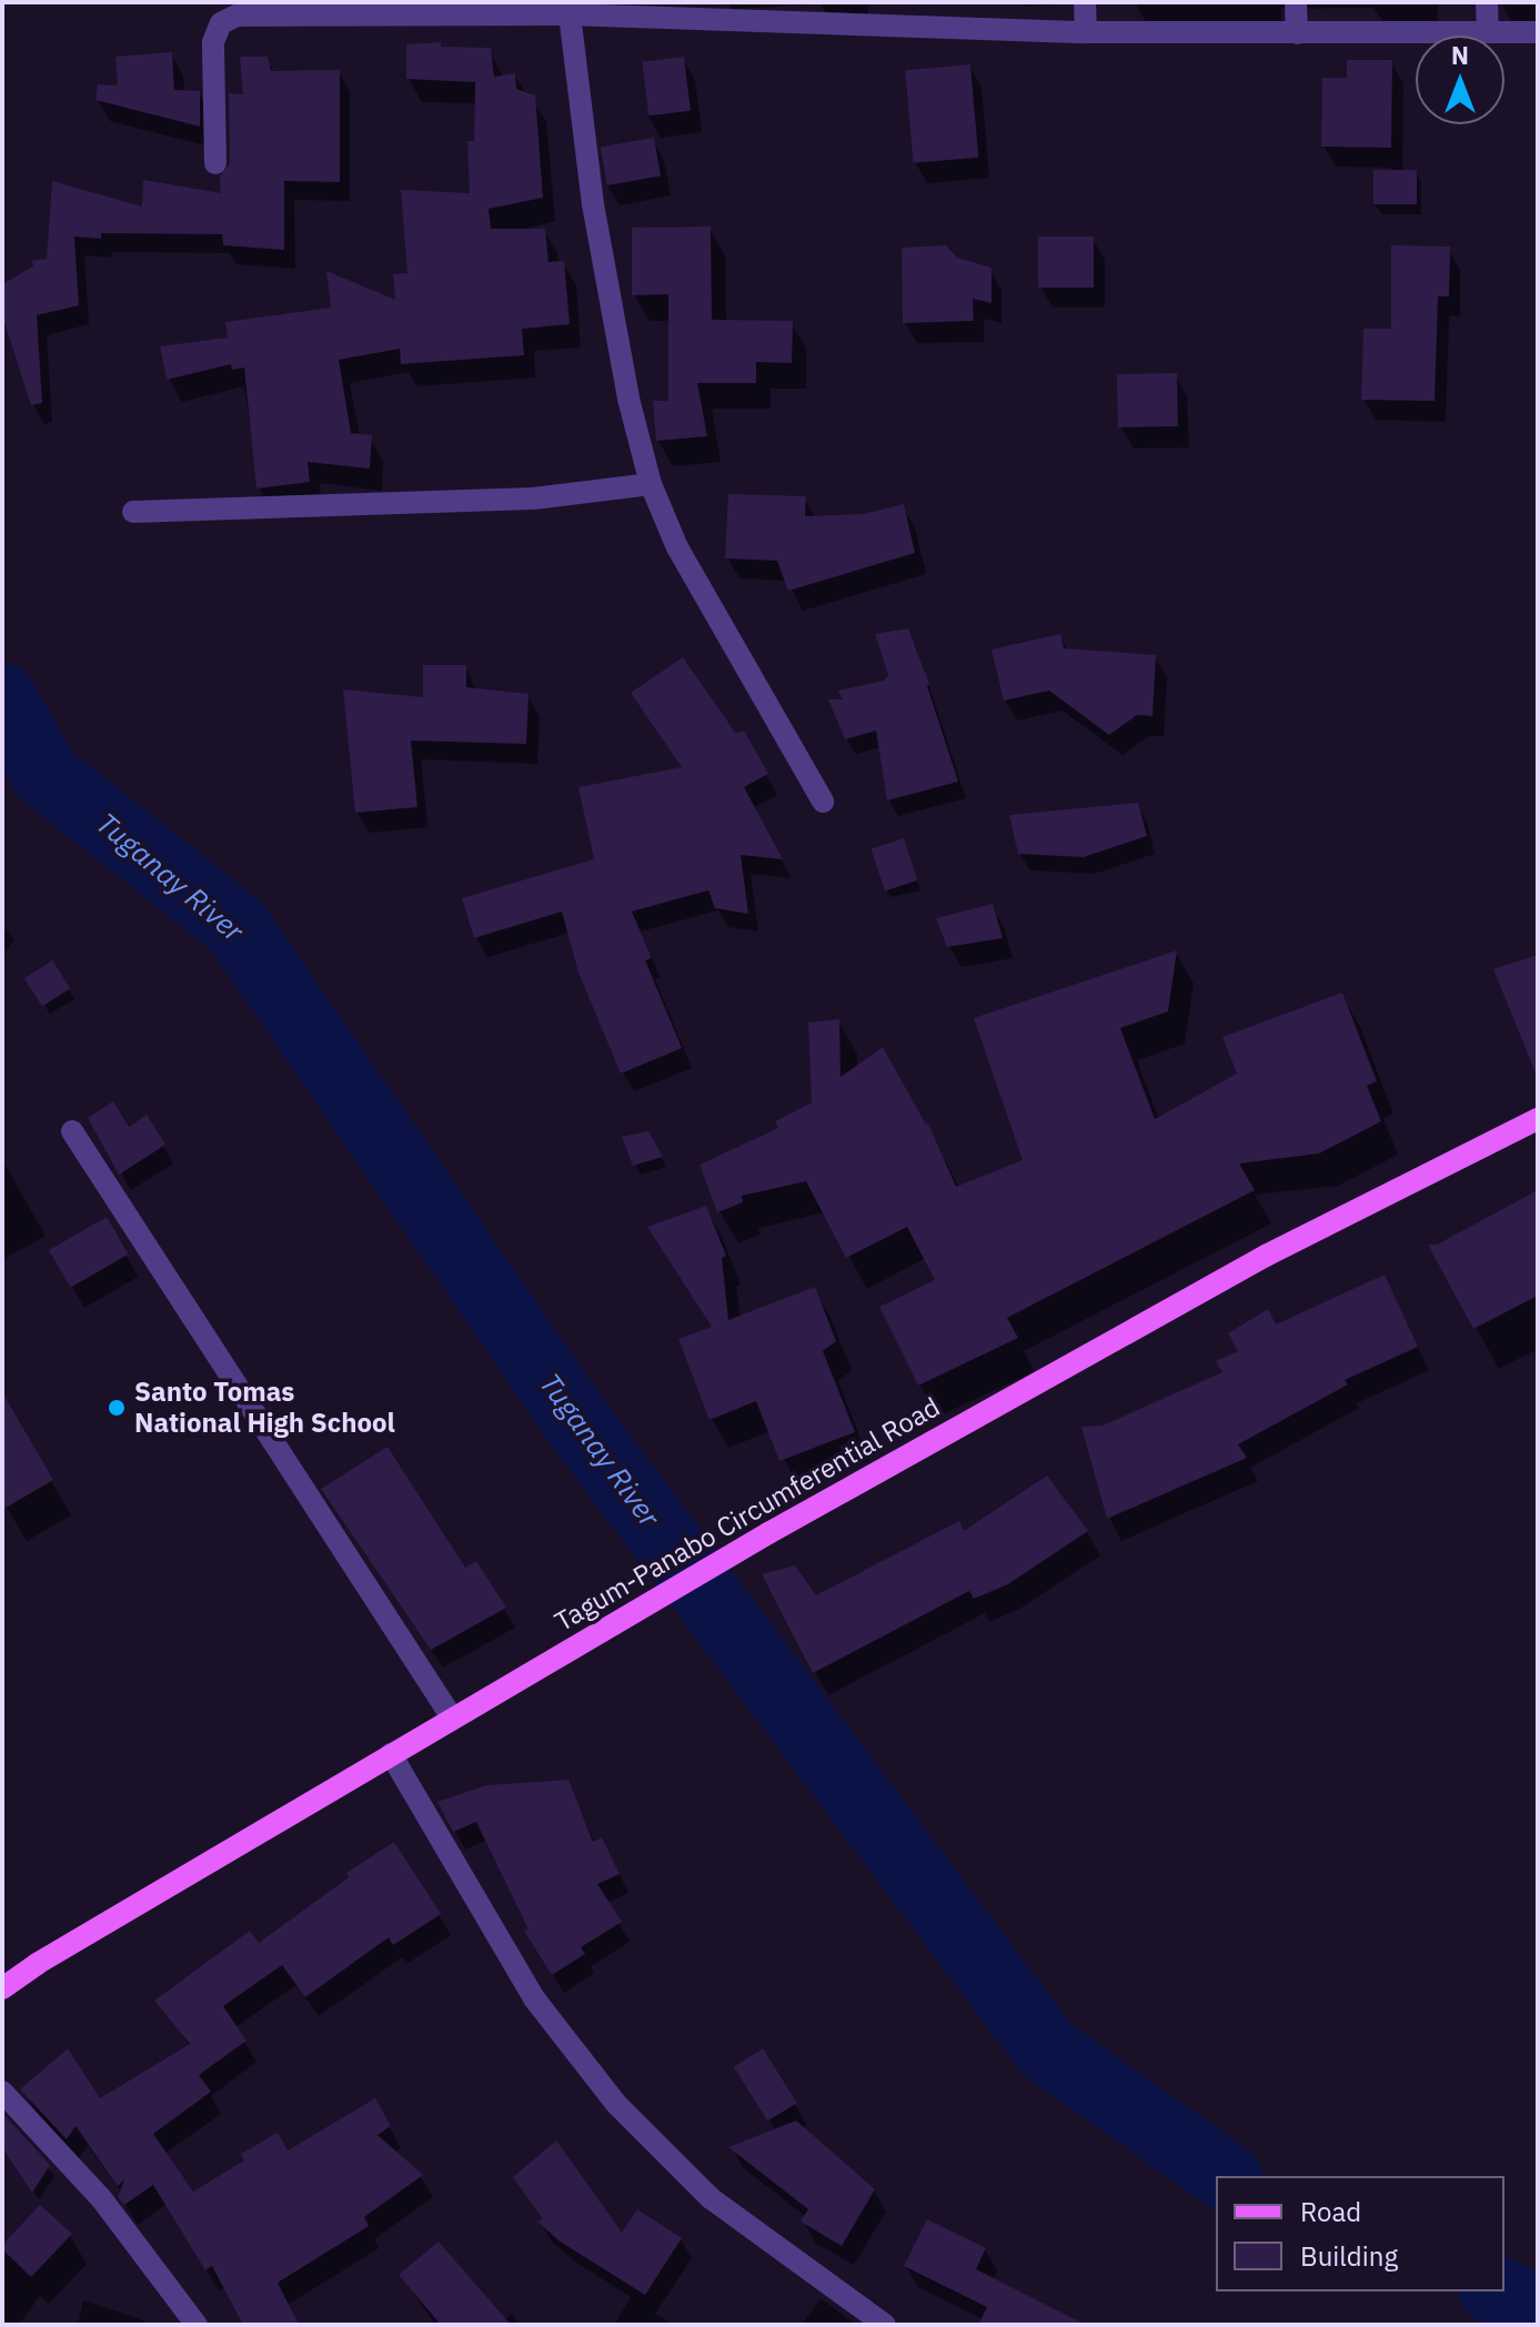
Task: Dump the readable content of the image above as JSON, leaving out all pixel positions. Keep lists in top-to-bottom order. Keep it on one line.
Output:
{"streets":{"main road":["Tagum-Panabo Circumferential Road"]},"water":["Tuganay River"],"places":["Santo Tomas National High School"],"legend":["Road","Building"],"north":"top"}
